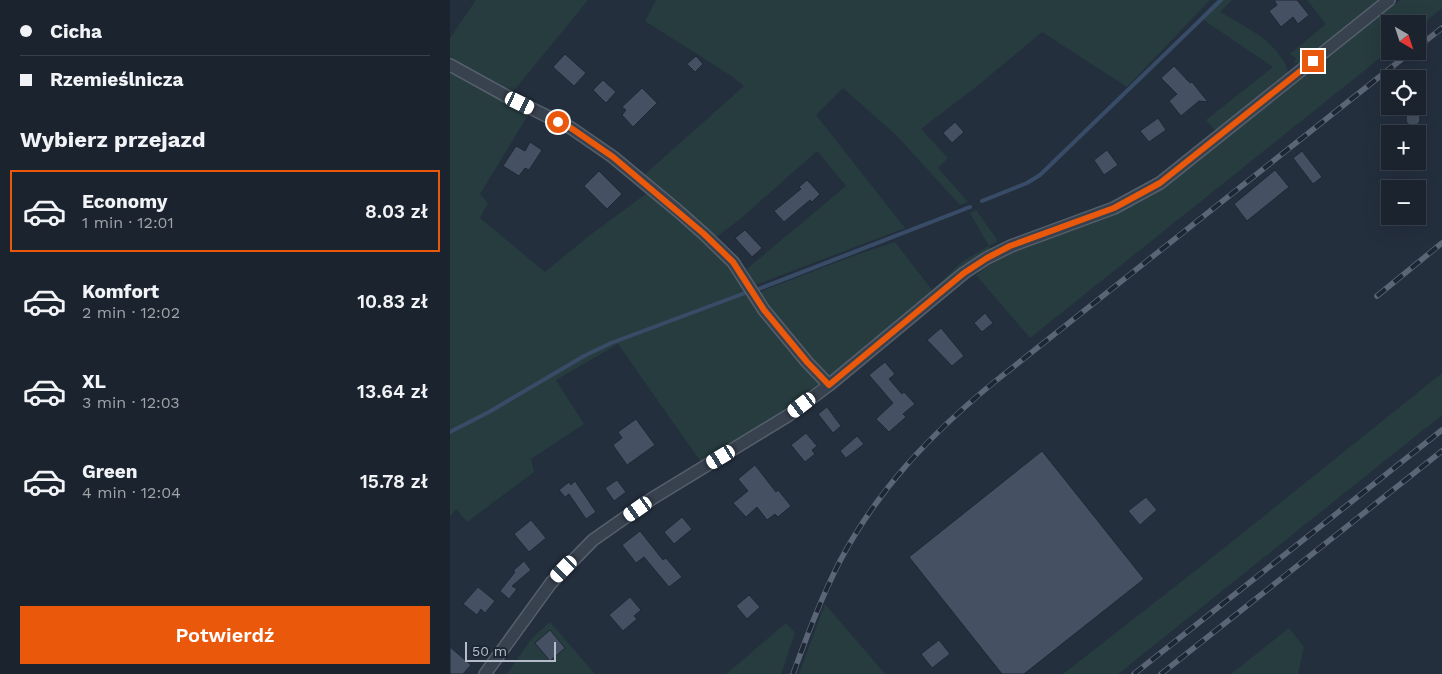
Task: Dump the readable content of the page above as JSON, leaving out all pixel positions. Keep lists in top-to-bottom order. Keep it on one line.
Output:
{"scale_bar":"50 m","north":"bottom right","page":{"banner":["Cicha","Rzemieślnicza"],"map_buttons":["+","−"],"heading":"Wybierz przejazd","list":[{"name":"Economy","note":"1 min · 12:01","value":"8.03 zł"},{"name":"Komfort","note":"2 min · 12:02","value":"10.83 zł"},{"name":"XL","note":"3 min · 12:03","value":"13.64 zł"},{"name":"Green","note":"4 min · 12:04","value":"15.78 zł"}],"buttons":"Potwierdź","scale":"50 m"}}
